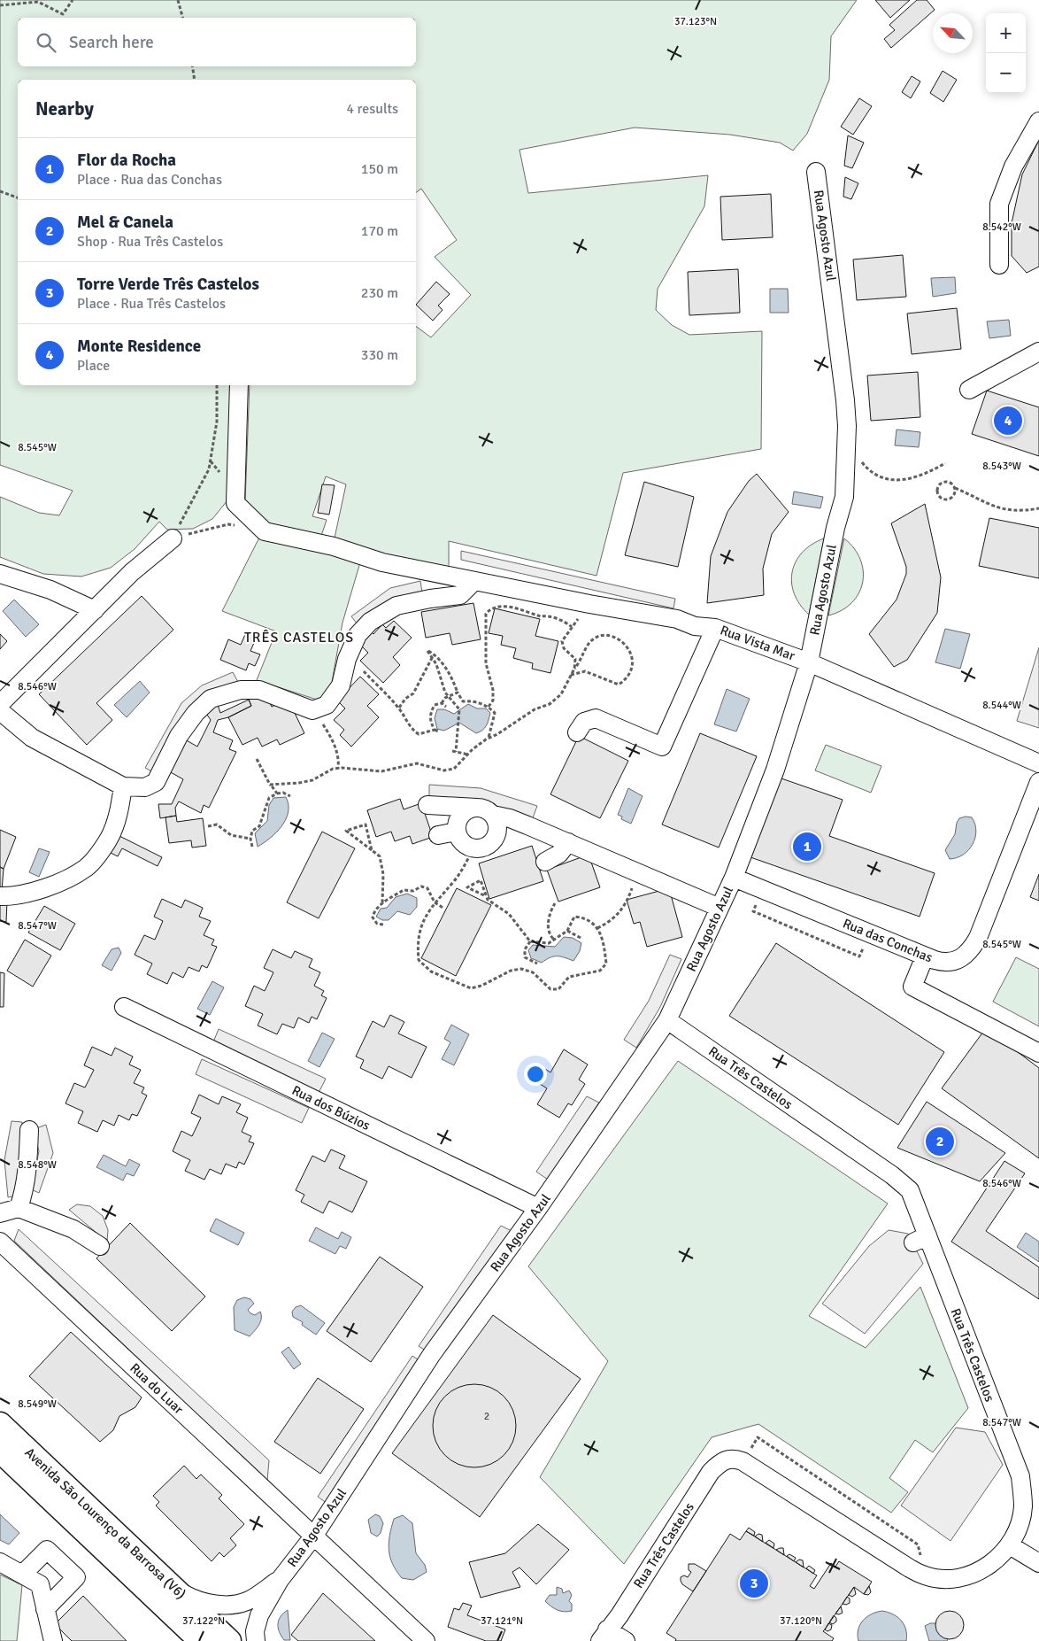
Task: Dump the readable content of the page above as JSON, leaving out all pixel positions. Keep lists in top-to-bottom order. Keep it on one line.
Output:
{"streets":{"main road":["Avenida São Lourenço da Barrosa (V6)"],"street":["Rua Agosto Azul","Rua Vista Mar","Rua das Conchas","Rua Três Castelos","Rua dos Búzios","Rua do Luar"]},"crossings":[["Rua Agosto Azul","Rua Vista Mar"],["Rua Agosto Azul","Rua das Conchas"],["Rua Agosto Azul","Rua Três Castelos"],["Rua Agosto Azul","Rua dos Búzios"],["Rua Agosto Azul","Rua do Luar"],["Rua Agosto Azul","Avenida São Lourenço da Barrosa (V6)"]],"districts":["TRÊS CASTELOS"],"house_numbers":["2"],"north":"top left","page":{"map_buttons":["+","−"],"search":"Search here","heading":["Nearby","4 results"],"list":[{"mark":"1","name":"Flor da Rocha","note":"Place · Rua das Conchas","value":"150 m"},{"mark":"2","name":"Mel & Canela","note":"Shop · Rua Três Castelos","value":"170 m"},{"mark":"3","name":"Torre Verde Três Castelos","note":"Place · Rua Três Castelos","value":"230 m"},{"mark":"4","name":"Monte Residence","note":"Place","value":"330 m"}],"pins":["4","1","2","3"]},"coordinates":["37.123°N","8.542°W","8.545°W","8.543°W","8.546°W","8.544°W","8.547°W","8.548°W","8.549°W","37.122°N","37.121°N","37.120°N"]}
